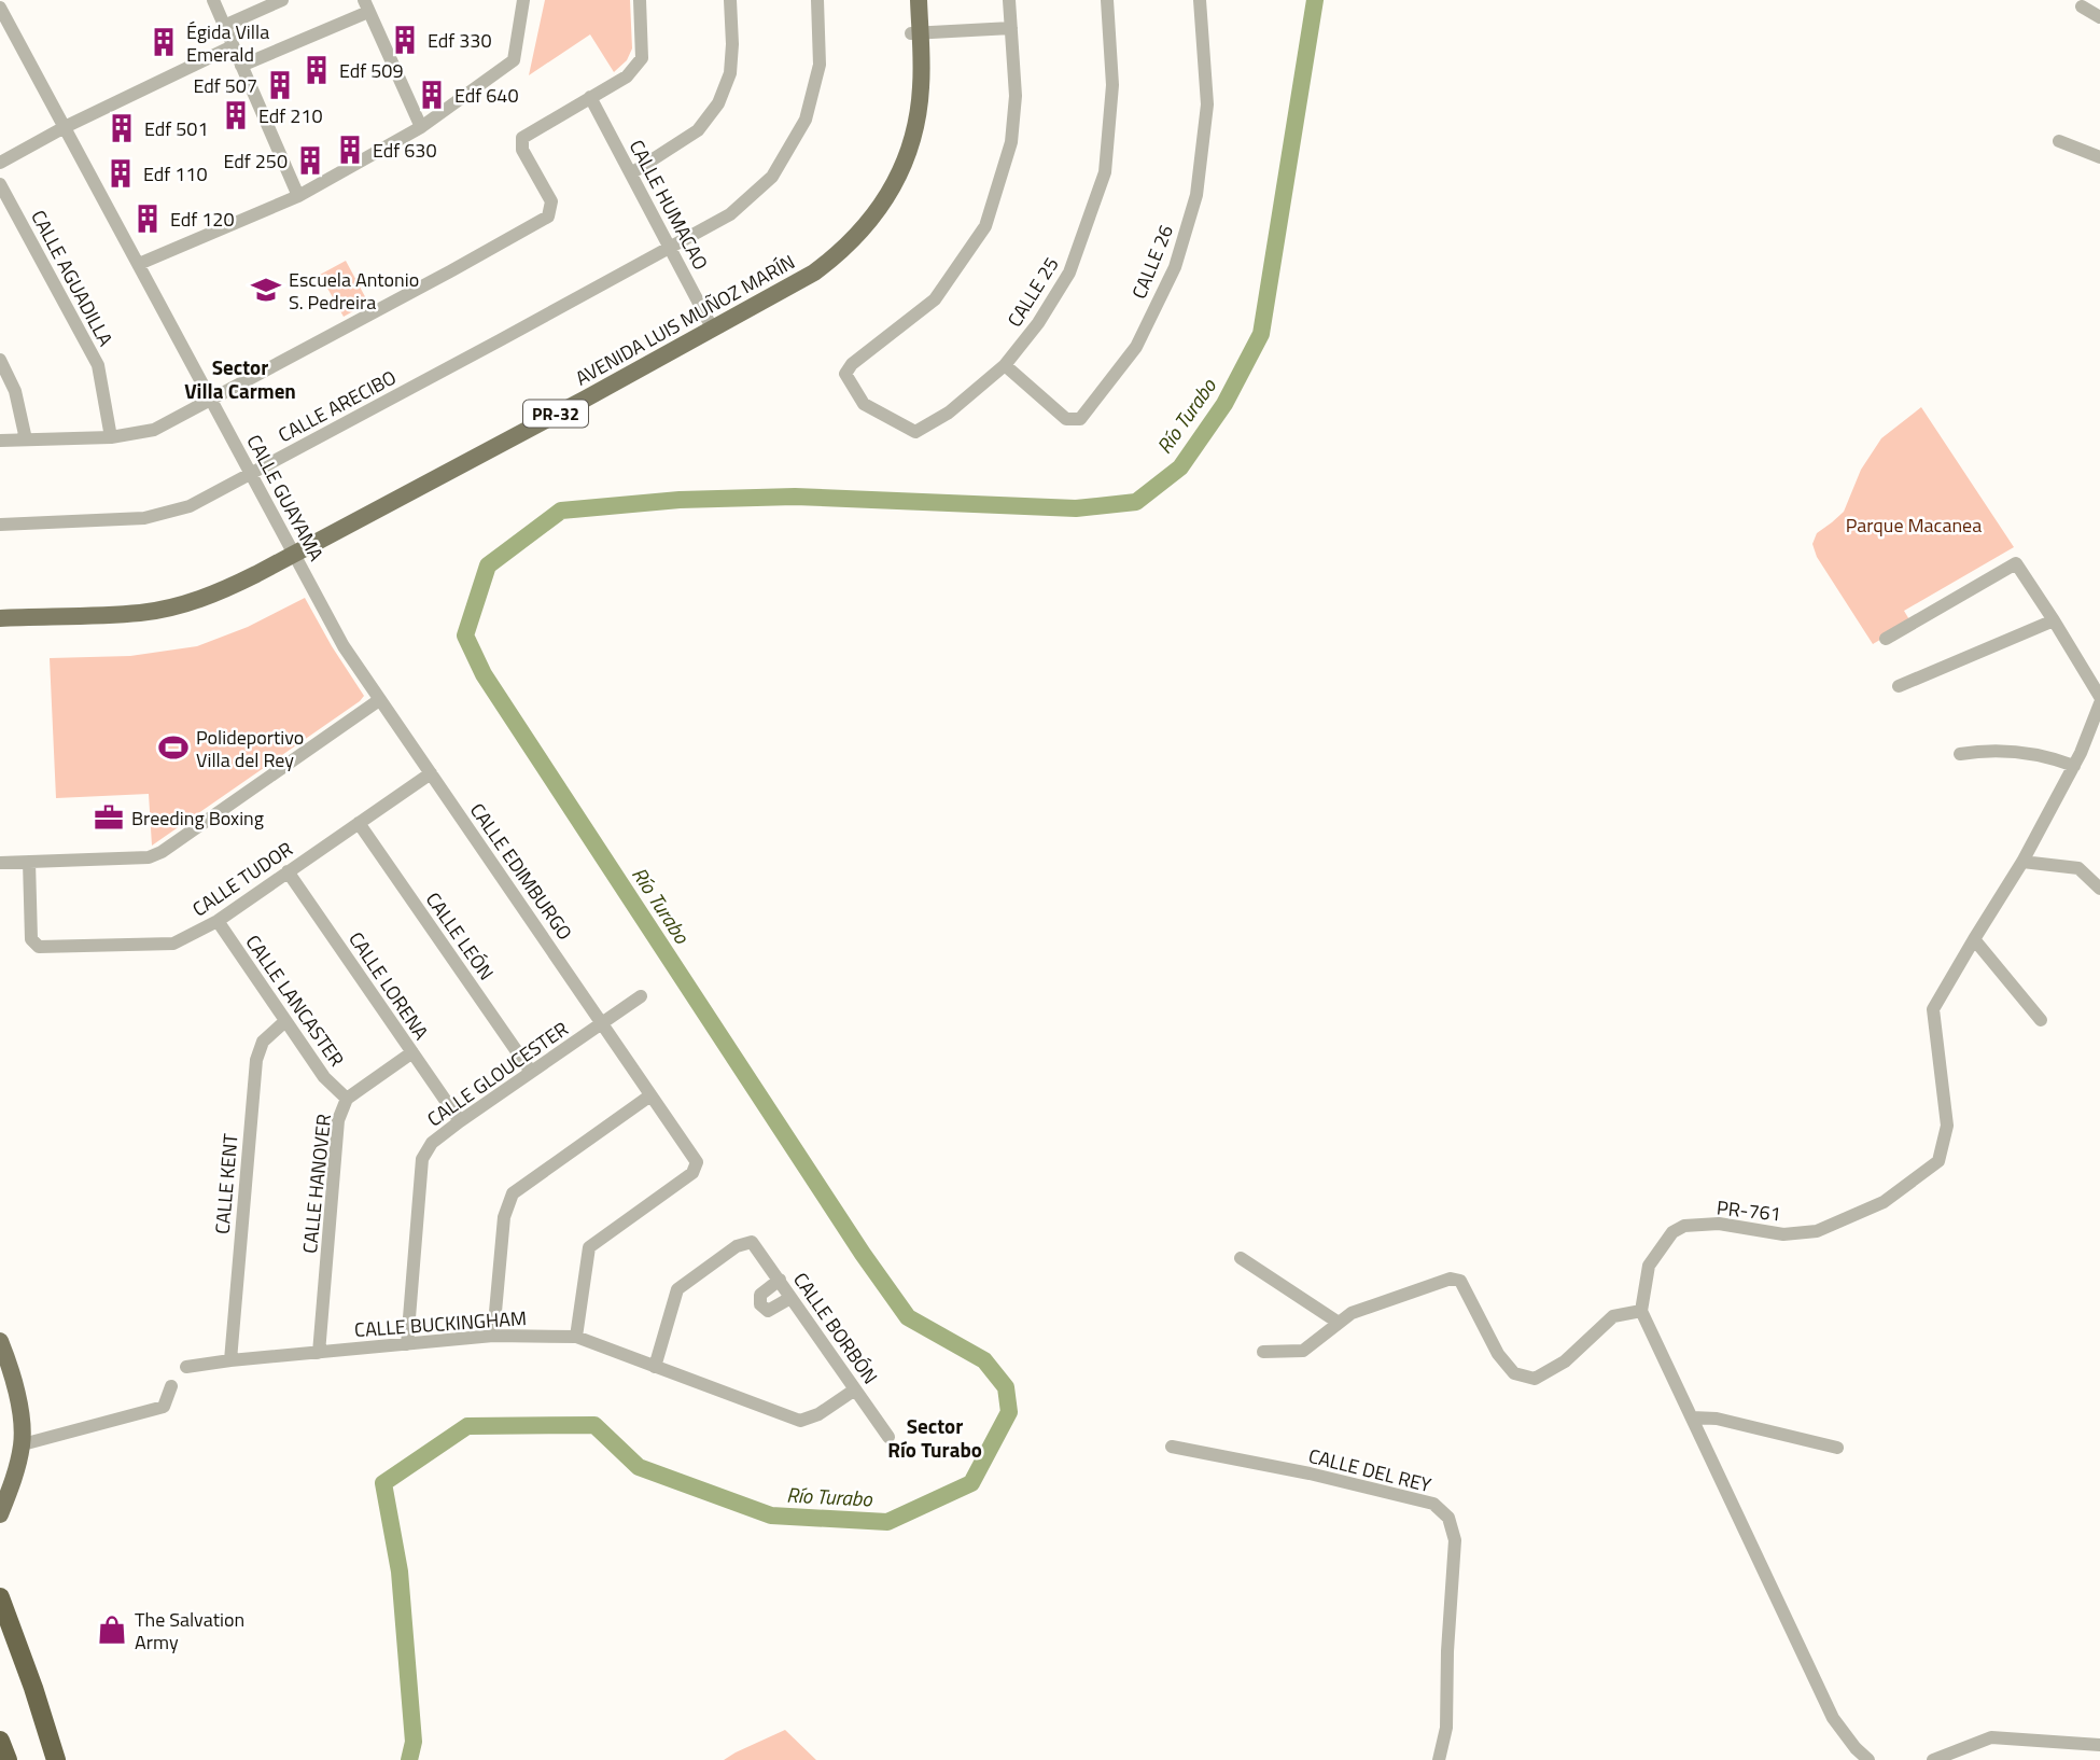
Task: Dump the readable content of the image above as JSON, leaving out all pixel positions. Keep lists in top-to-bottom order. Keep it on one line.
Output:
{"streets":{"main road":["AVENIDA LUIS MUÑOZ MARÍN","PR-32"],"street":["CALLE HUMACAO","CALLE 26","CALLE AGUADILLA","CALLE 25","CALLE ARECIBO","CALLE GUAYAMA","CALLE EDIMBURGO","CALLE TUDOR","CALLE LEÓN","CALLE LORENA","CALLE LANCASTER","CALLE GLOUCESTER","CALLE KENT","CALLE HANOVER","PR-761","CALLE BUCKINGHAM","CALLE BORBÓN","CALLE DEL REY"]},"crossings":[["CALLE HUMACAO","AVENIDA LUIS MUÑOZ MARÍN"],["CALLE HUMACAO","CALLE ARECIBO"],["CALLE 26","CALLE 25"],["AVENIDA LUIS MUÑOZ MARÍN","CALLE GUAYAMA"],["CALLE ARECIBO","CALLE GUAYAMA"],["CALLE GUAYAMA","CALLE EDIMBURGO"],["CALLE EDIMBURGO","CALLE TUDOR"],["CALLE EDIMBURGO","CALLE GLOUCESTER"],["CALLE EDIMBURGO","CALLE BUCKINGHAM"],["CALLE TUDOR","CALLE LEÓN"],["CALLE TUDOR","CALLE LORENA"],["CALLE TUDOR","CALLE LANCASTER"],["CALLE LEÓN","CALLE GLOUCESTER"],["CALLE LORENA","CALLE GLOUCESTER"],["CALLE LORENA","CALLE HANOVER"],["CALLE LANCASTER","CALLE KENT"],["CALLE LANCASTER","CALLE HANOVER"],["CALLE GLOUCESTER","CALLE BUCKINGHAM"],["CALLE KENT","CALLE BUCKINGHAM"],["CALLE HANOVER","CALLE BUCKINGHAM"],["CALLE BUCKINGHAM","CALLE BORBÓN"]],"districts":["Sector Villa Carmen","Sector Río Turabo"],"water":["Río Turabo"],"parks":["Parque Macanea"],"places":{"building":["Edf 330","Égida Villa Emerald","Edf 509","Edf 507","Edf 640","Edf 210","Edf 501","Edf 630","Edf 250","Edf 110","Edf 120"],"school or university":["Escuela Antonio S. Pedreira"],"sports":["Polideportivo Villa del Rey"],"office":["Breeding Boxing"],"shop":["The Salvation Army"]}}
